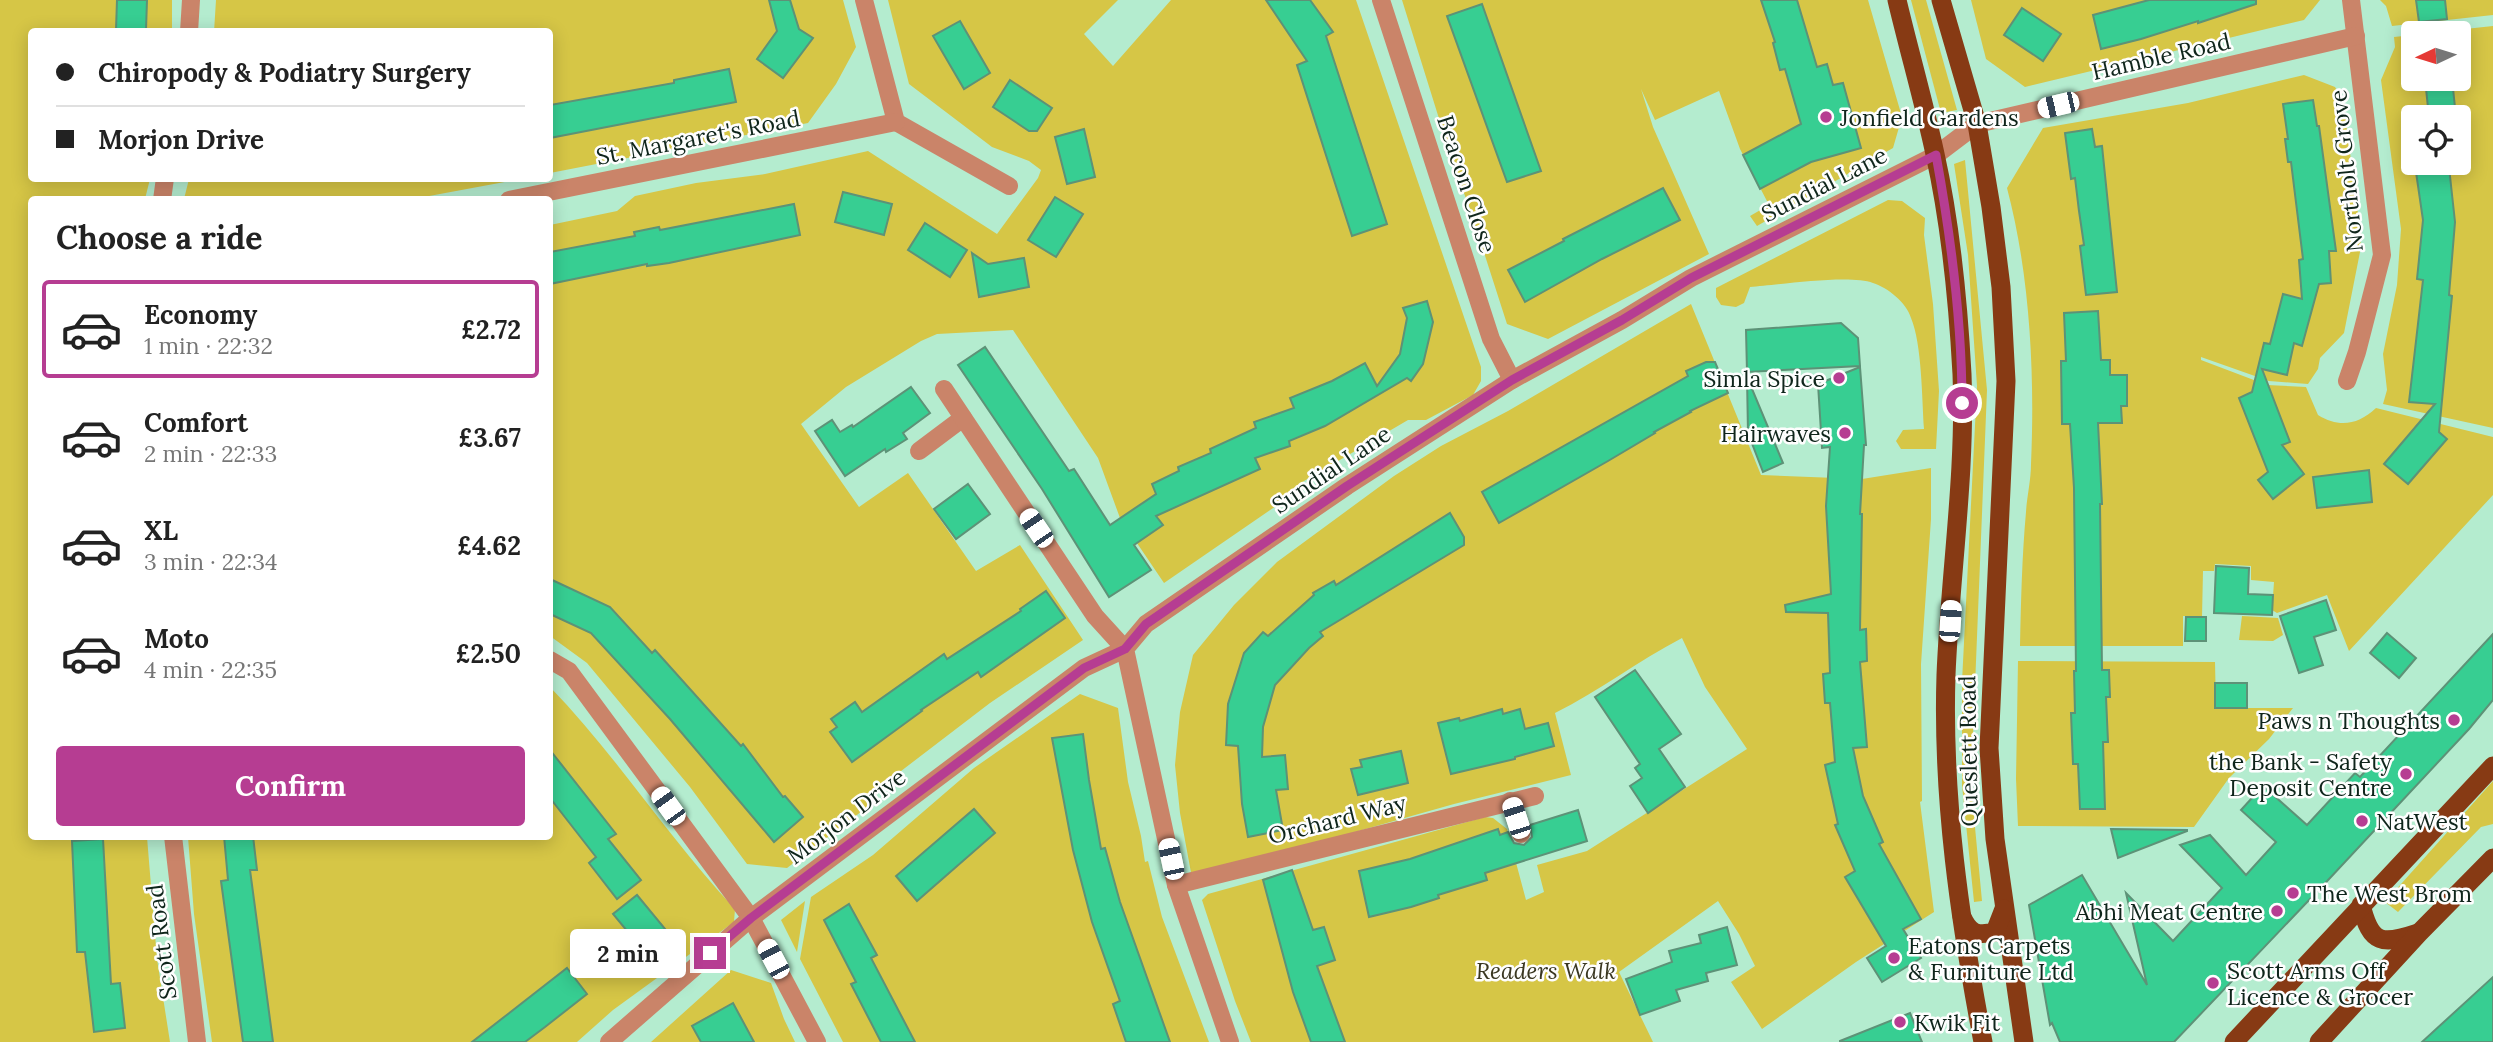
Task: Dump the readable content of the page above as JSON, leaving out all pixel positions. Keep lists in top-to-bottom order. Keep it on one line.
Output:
{"streets":{"highway":["Queslett Road"],"street":["Hamble Road","St. Margaret's Road","Northolt Grove","Beacon Close","Sundial Lane","Morjon Drive","Orchard Way","Scott Road"]},"crossings":[["Hamble Road","Northolt Grove"],["Hamble Road","Queslett Road"],["Beacon Close","Sundial Lane"],["Sundial Lane","Queslett Road"],["Sundial Lane","Morjon Drive"]],"parks":["Readers Walk"],"places":["Jonfield Gardens","Simla Spice","Hairwaves","Paws n Thoughts","the Bank - Safety Deposit Centre","NatWest","The West Brom","Abhi Meat Centre","Eatons Carpets & Furniture Ltd","Scott Arms Off Licence & Grocer","Kwik Fit"],"north":"left","page":{"banner":["Chiropody & Podiatry Surgery","Morjon Drive"],"heading":"Choose a ride","list":[{"name":"Economy","note":"1 min · 22:32","value":"£2.72"},{"name":"Comfort","note":"2 min · 22:33","value":"£3.67"},{"name":"XL","note":"3 min · 22:34","value":"£4.62"},{"name":"Moto","note":"4 min · 22:35","value":"£2.50"}],"buttons":"Confirm","bubble":"2 min"}}
